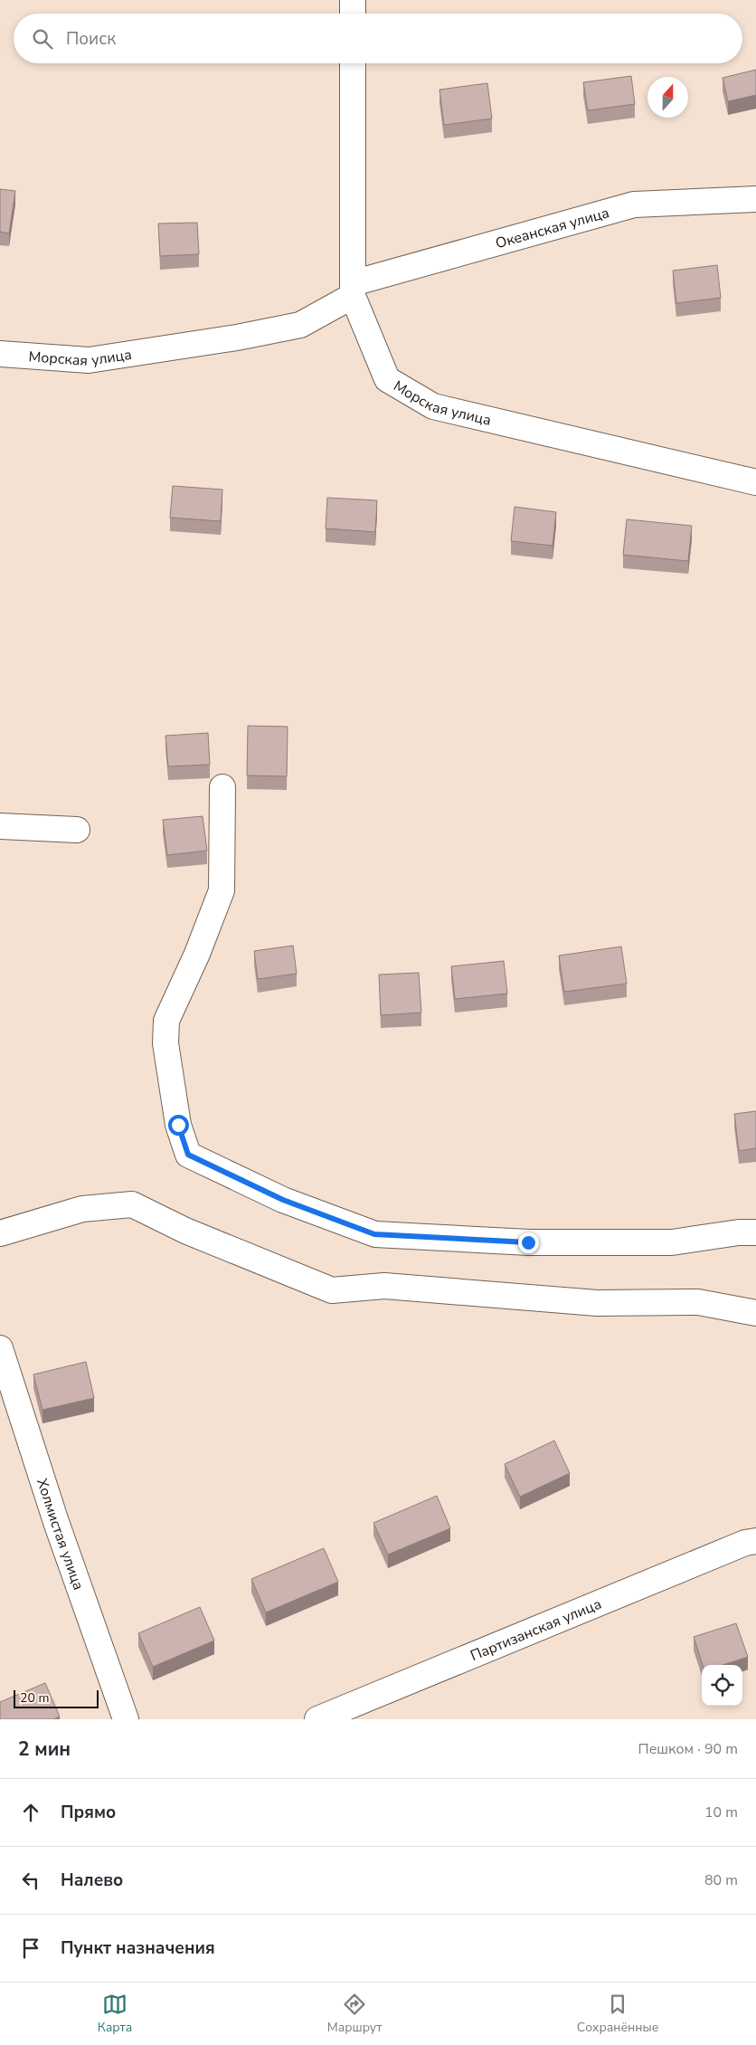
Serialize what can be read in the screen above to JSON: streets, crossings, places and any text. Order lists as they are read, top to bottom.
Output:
{
  "streets": {
    "street": [
      "Океанская улица",
      "Морская улица",
      "Холмистая улица",
      "Партизанская улица"
    ]
  },
  "crossings": [
    ["Океанская улица", "Морская улица"]
  ],
  "scale_bar": "20 m",
  "north": "top",
  "page": {
    "search": "Поиск",
    "scale": "20 m",
    "heading": ["2 мин", "Пешком · 90 m"],
    "list": [
      ["Прямо", "10 m"],
      ["Налево", "80 m"],
      "Пункт назначения"
    ],
    "nav": ["Карта", "Маршрут", "Сохранённые"]
  }
}
